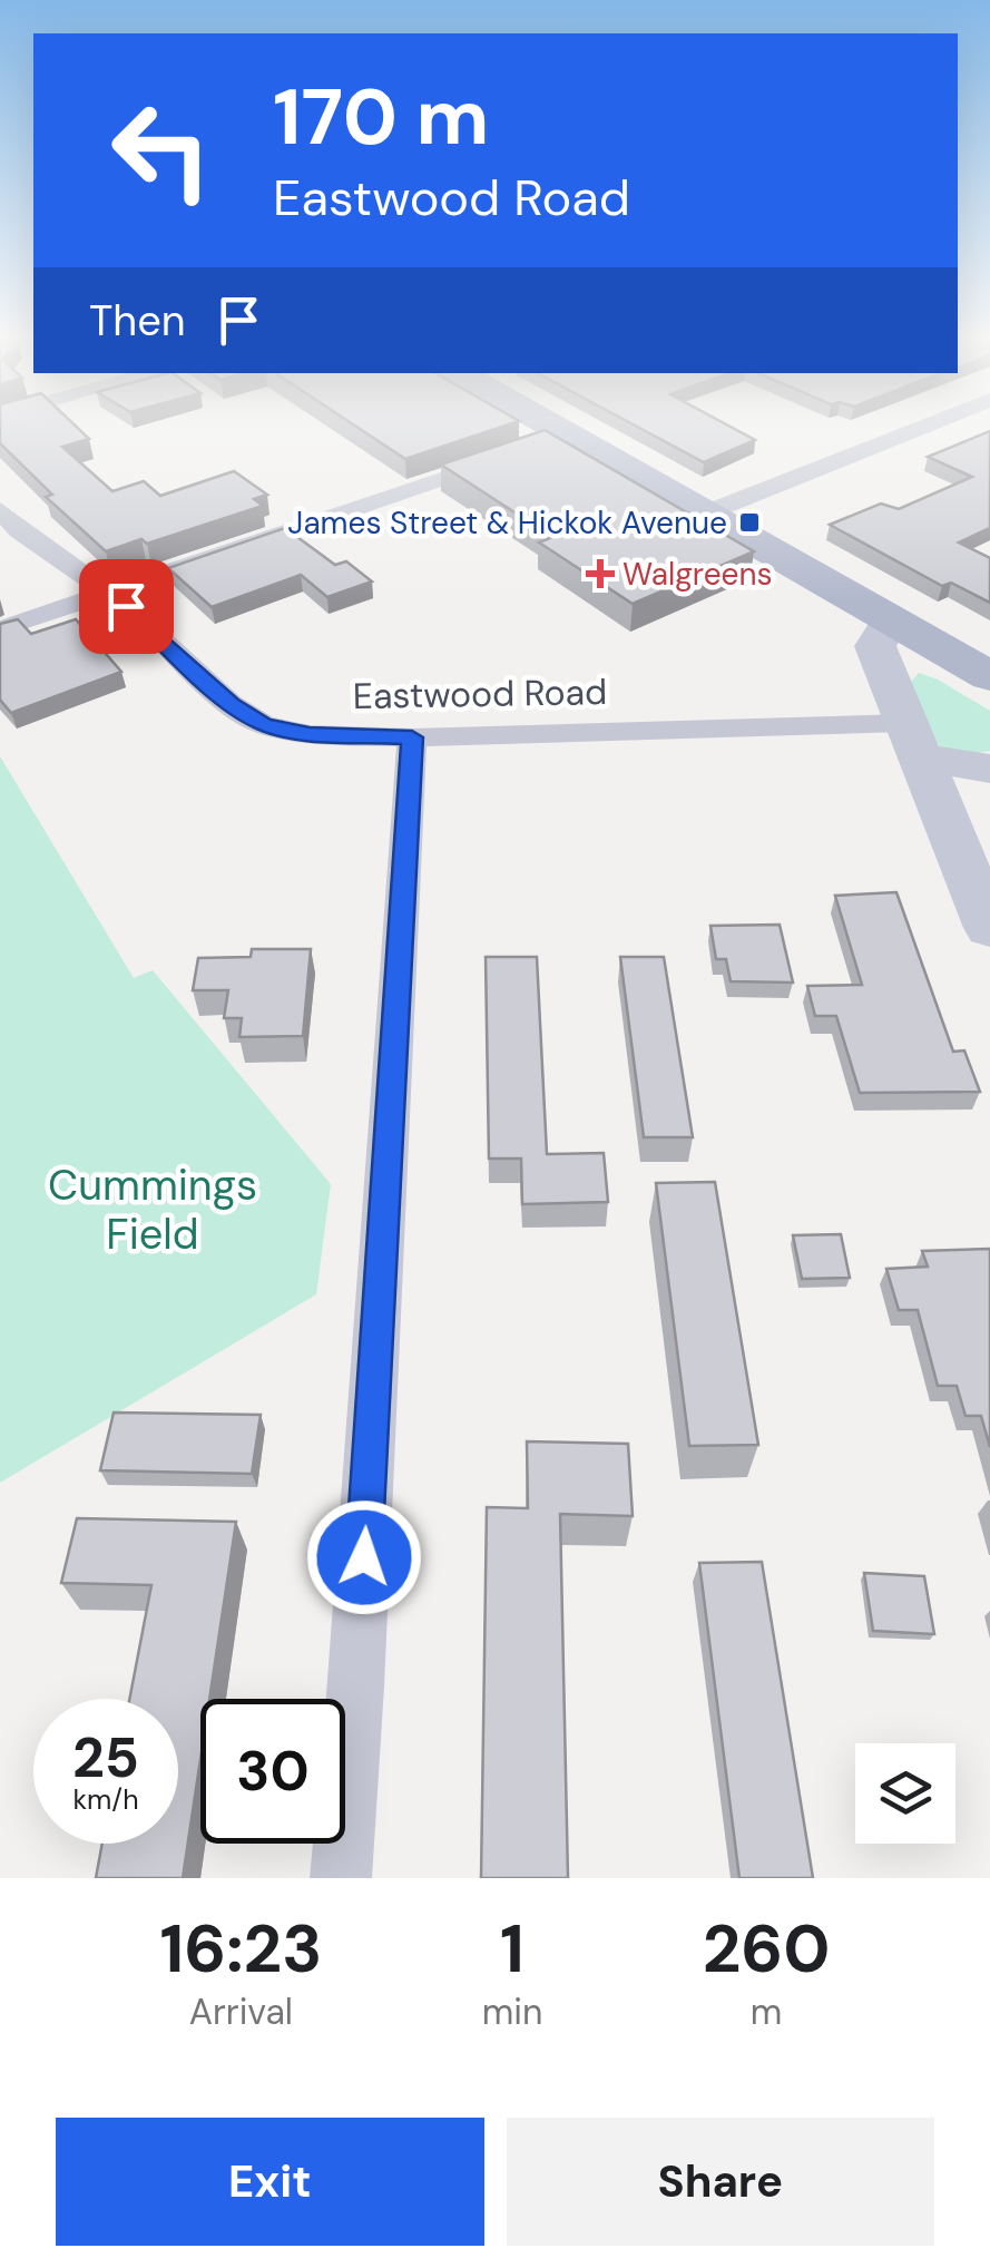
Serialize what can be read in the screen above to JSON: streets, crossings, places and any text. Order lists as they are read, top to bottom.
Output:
{
  "streets": {
    "street": ["Eastwood Road"]
  },
  "parks": ["Cummings Field"],
  "places": {
    "transit": ["James Street & Hickok Avenue"],
    "health": ["Walgreens"]
  },
  "page": {
    "turn": ["170 m", "Eastwood Road"],
    "then": "Then",
    "speed": "25 km/h",
    "limit": "30",
    "eta": [
      "16:23",
      "Arrival",
      "1",
      "min",
      "260",
      "m"
    ],
    "buttons": ["Exit", "Share"]
  }
}
